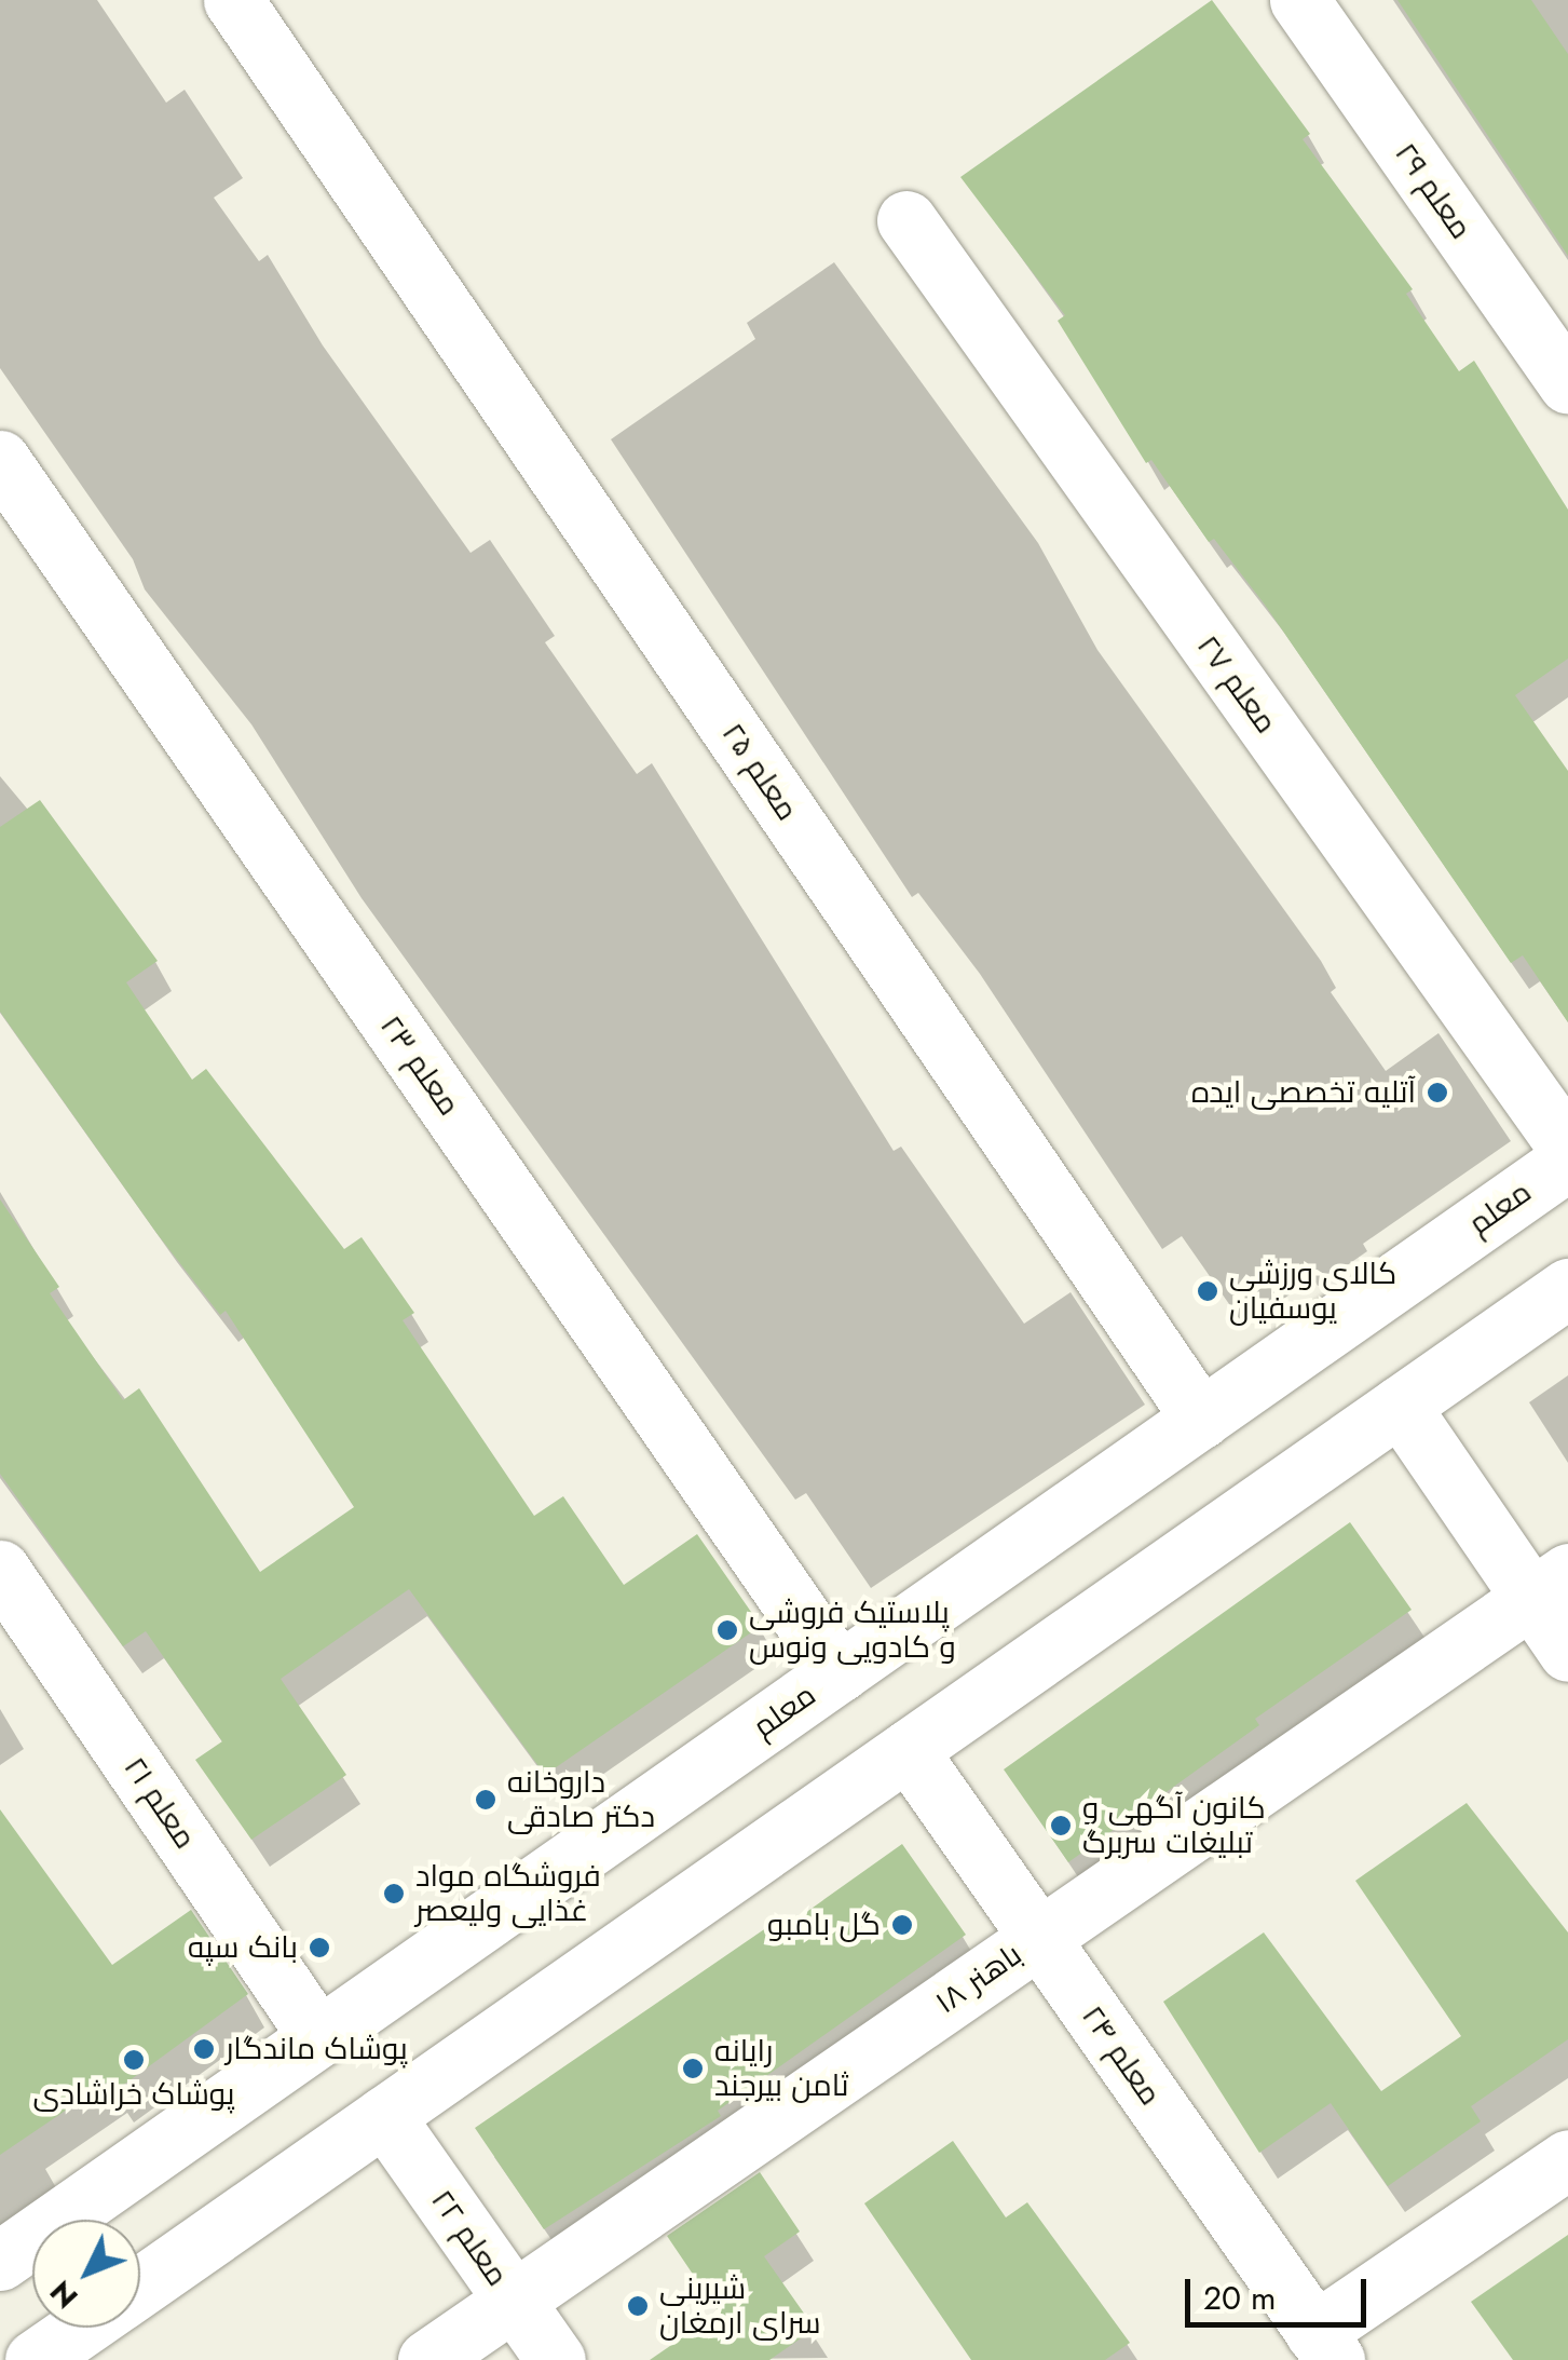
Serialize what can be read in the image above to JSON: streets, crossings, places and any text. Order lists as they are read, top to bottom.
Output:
{
  "streets": {
    "street": [
      "معلم ۲۹",
      "معلم ۲۷",
      "معلم ۲۵",
      "معلم ۲۳",
      "معلم",
      "معلم ۲۱",
      "باهنر ۱۸",
      "معلم ۲۴",
      "معلم ۲۲"
    ]
  },
  "crossings": [
    ["معلم ۲۵", "معلم"],
    ["معلم ۲۳", "معلم"],
    ["معلم", "معلم ۲۱"],
    ["باهنر ۱۸", "معلم ۲۴"],
    ["باهنر ۱۸", "معلم ۲۲"]
  ],
  "places": [
    "آتلیه تخصصی ایده",
    "کالای ورزشی یوسفیان",
    "پلاستیک فروشی و کادویی ونوس",
    "داروخانه دکتر صادقی",
    "کانون آگهی و تبلیغات سربرگ",
    "فروشگاه مواد غذایی ولیعصر",
    "گل بامبو",
    "بانک سپه",
    "پوشاک ماندگار",
    "پوشاک خراشادی",
    "رایانه ثامن بیرجند",
    "شیرینی سرای ارمغان"
  ],
  "scale_bar": "20 m",
  "north": "bottom left"
}
